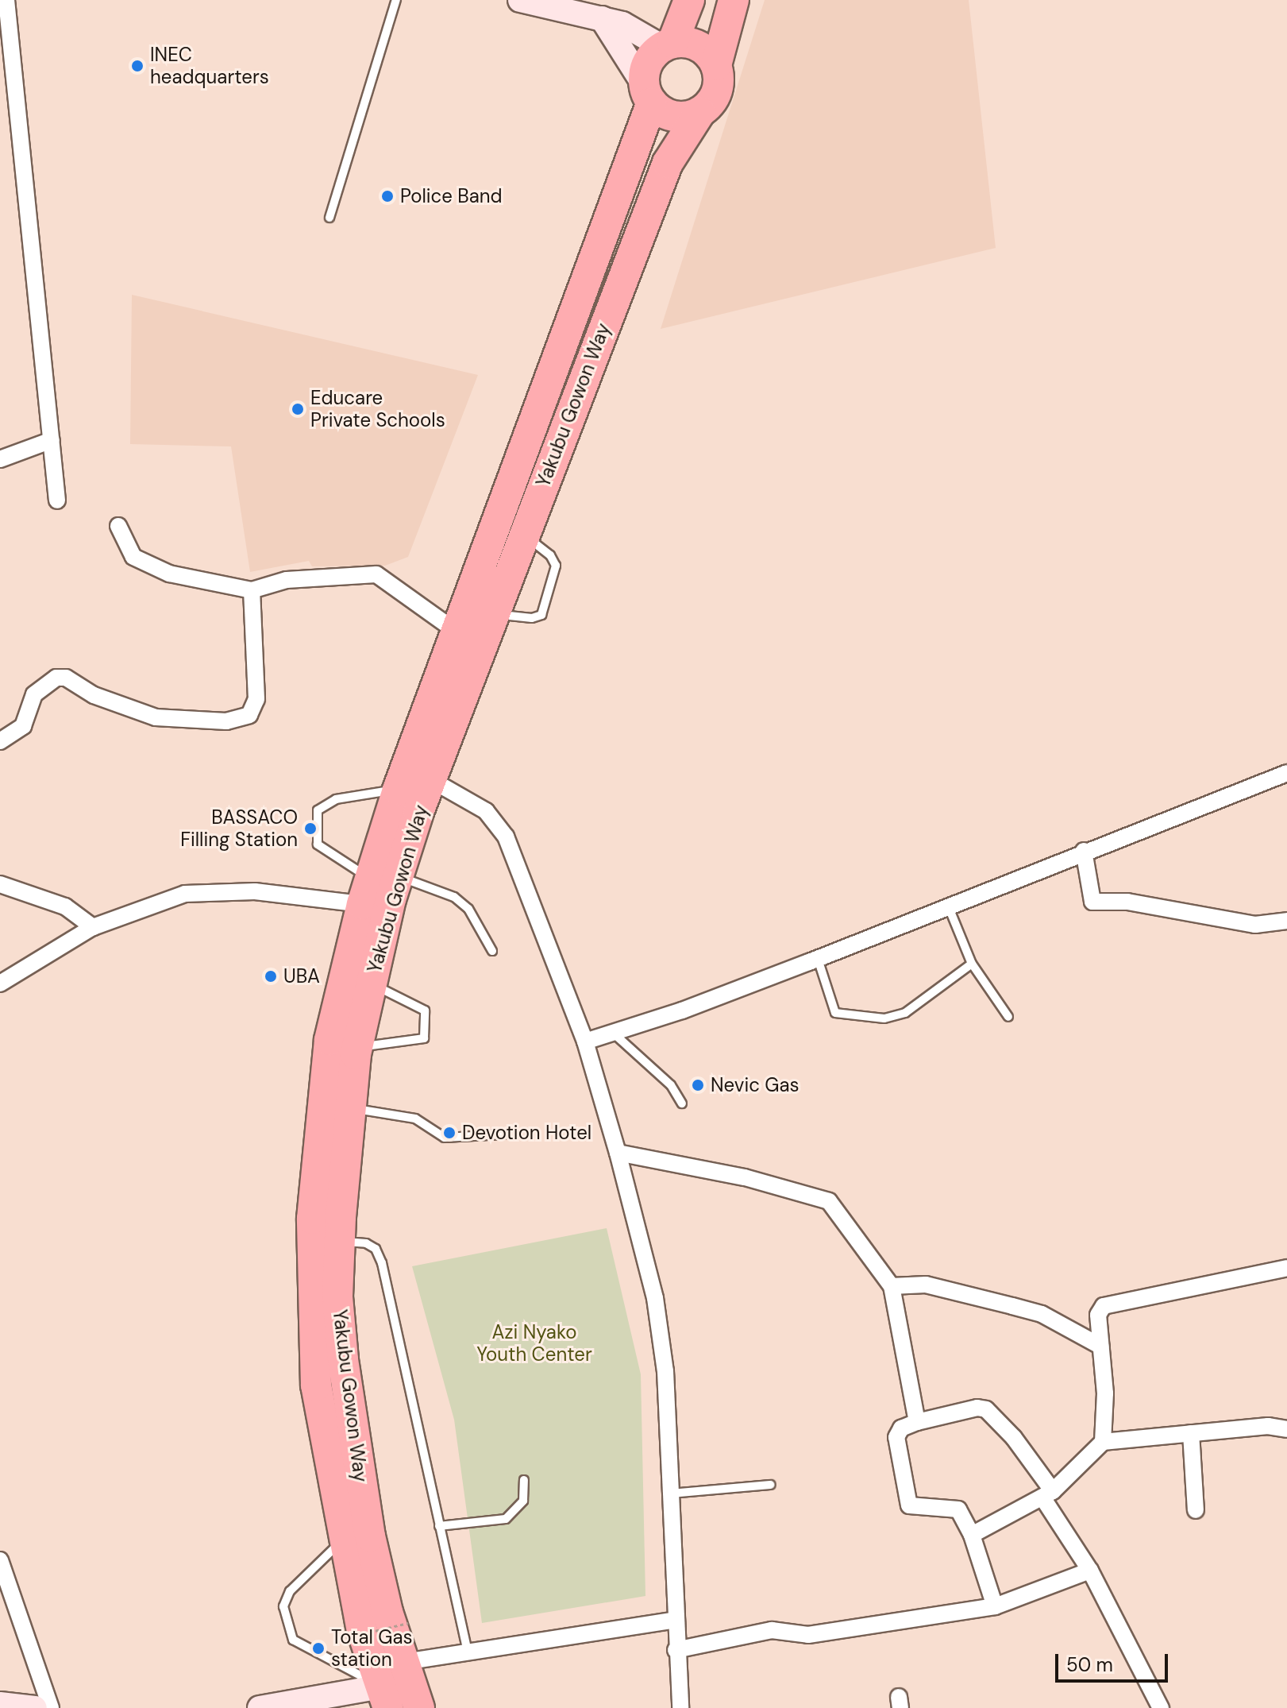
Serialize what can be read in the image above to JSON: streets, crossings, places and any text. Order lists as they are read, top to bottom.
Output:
{
  "streets": {
    "highway": ["Yakubu Gowon Way"]
  },
  "parks": ["Azi Nyako Youth Center"],
  "places": [
    "INEC headquarters",
    "Police Band",
    "Educare Private Schools",
    "BASSACO Filling Station",
    "UBA",
    "Nevic Gas",
    "Devotion Hotel",
    "Total Gas station"
  ],
  "scale_bar": "50 m"
}
